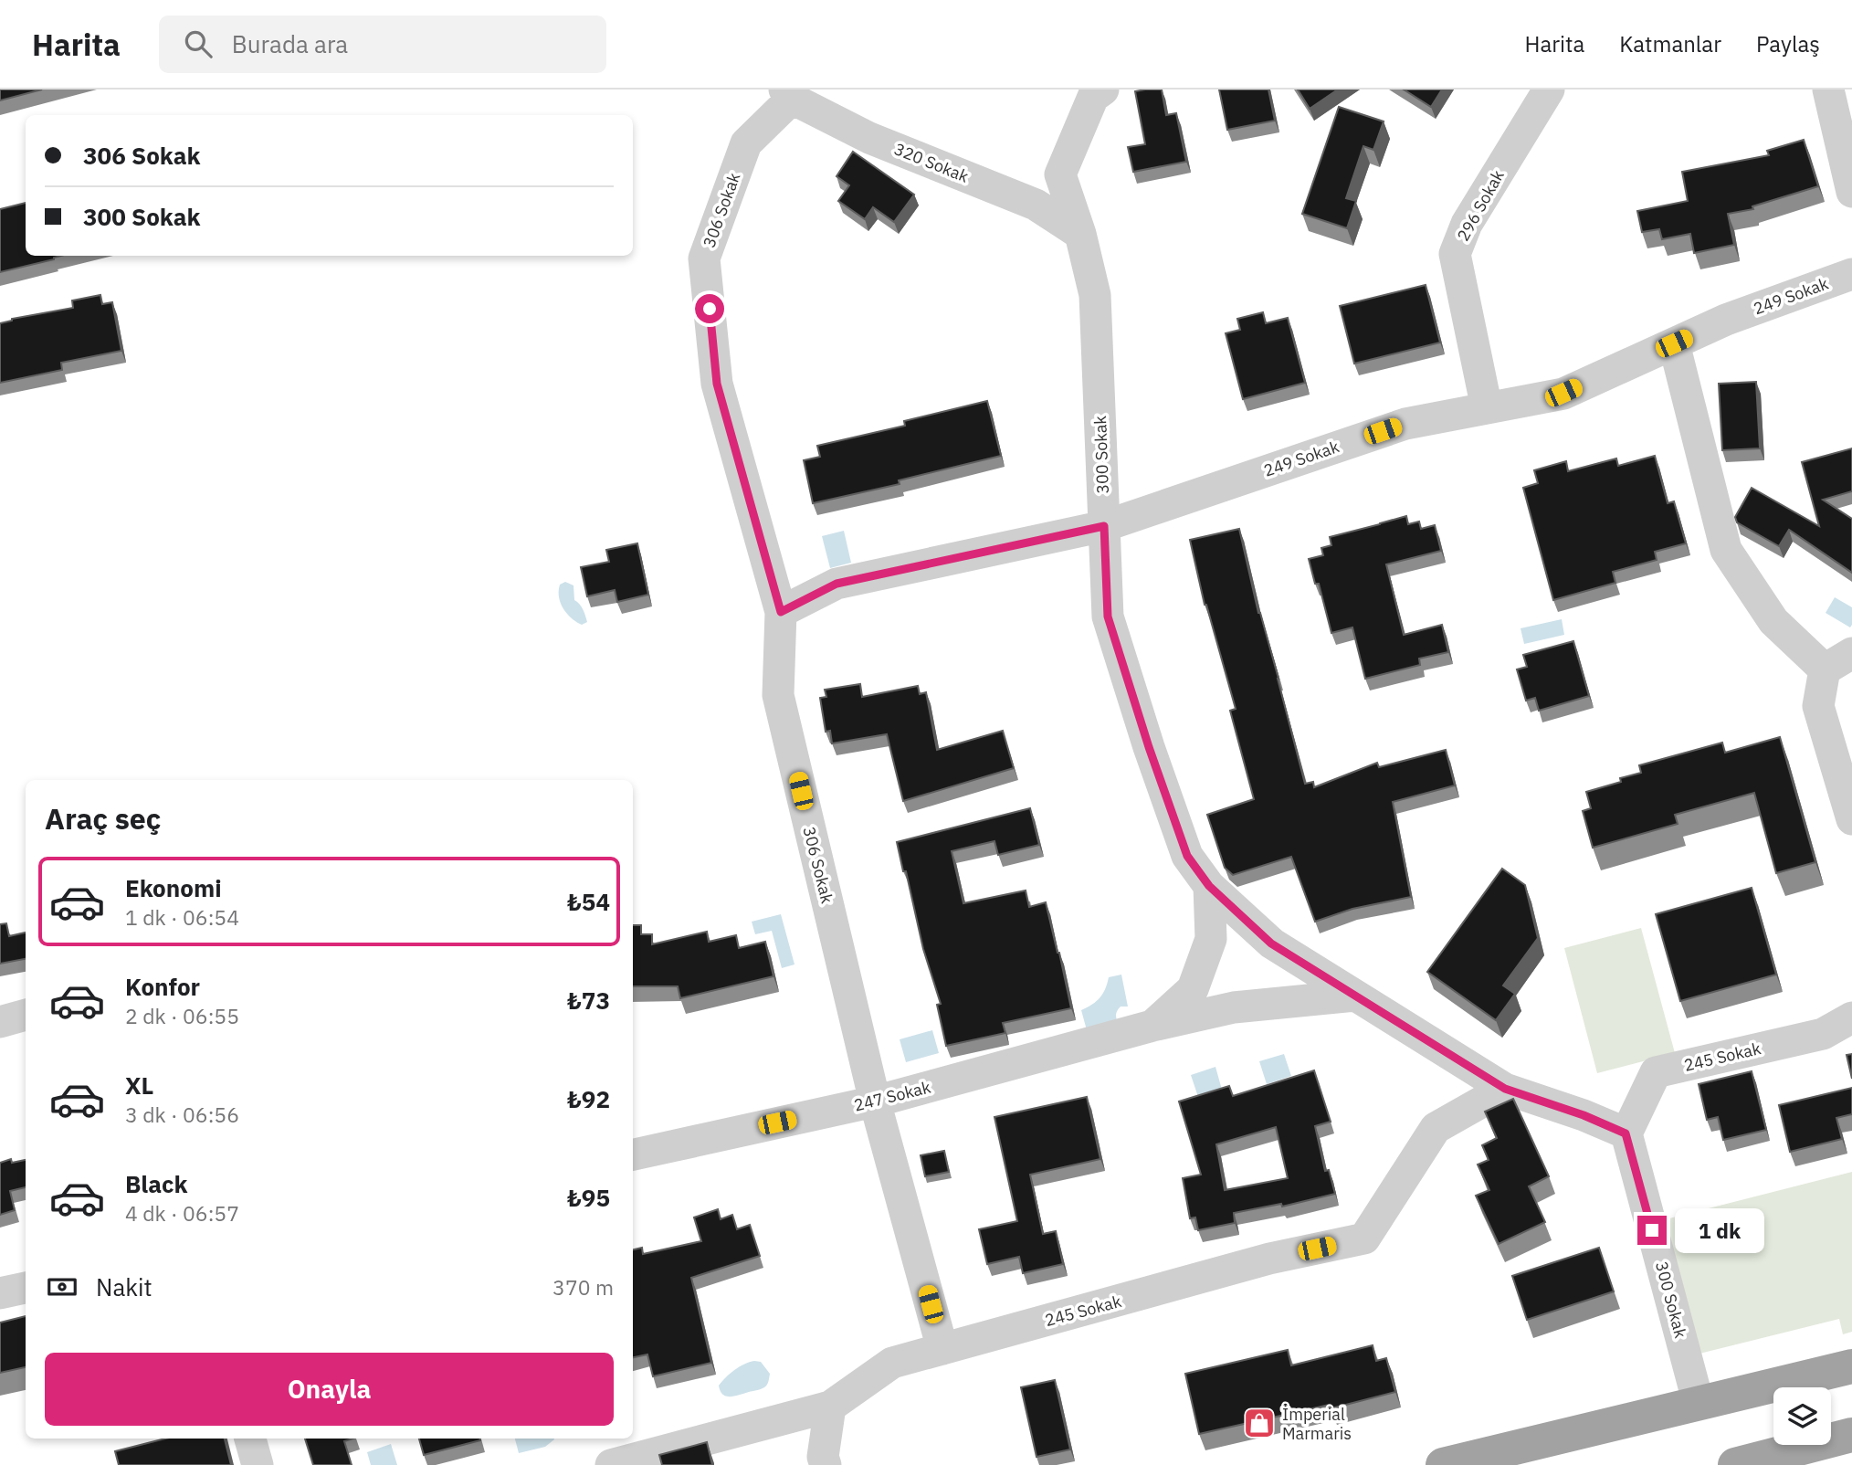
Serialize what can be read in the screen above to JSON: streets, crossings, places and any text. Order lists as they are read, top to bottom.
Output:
{
  "streets": {
    "street": [
      "320 Sokak",
      "296 Sokak",
      "306 Sokak",
      "249 Sokak",
      "300 Sokak",
      "245 Sokak",
      "247 Sokak"
    ]
  },
  "crossings": [
    ["320 Sokak", "306 Sokak"],
    ["320 Sokak", "300 Sokak"],
    ["296 Sokak", "249 Sokak"],
    ["306 Sokak", "249 Sokak"],
    ["306 Sokak", "245 Sokak"],
    ["306 Sokak", "247 Sokak"],
    ["249 Sokak", "300 Sokak"],
    ["300 Sokak", "245 Sokak"],
    ["300 Sokak", "247 Sokak"]
  ],
  "places": {
    "shop": ["İmperial Marmaris"]
  },
  "page": {
    "header": "Harita",
    "search": "Burada ara",
    "nav": ["Harita", "Katmanlar", "Paylaş"],
    "banner": ["306 Sokak", "300 Sokak"],
    "heading": "Araç seç",
    "list": [
      {
        "name": "Ekonomi",
        "note": "1 dk · 06:54",
        "value": "₺54"
      },
      {
        "name": "Konfor",
        "note": "2 dk · 06:55",
        "value": "₺73"
      },
      {
        "name": "XL",
        "note": "3 dk · 06:56",
        "value": "₺92"
      },
      {
        "name": "Black",
        "note": "4 dk · 06:57",
        "value": "₺95"
      }
    ],
    "bubble": "1 dk",
    "pay": ["Nakit", "370 m"],
    "buttons": "Onayla"
  }
}
